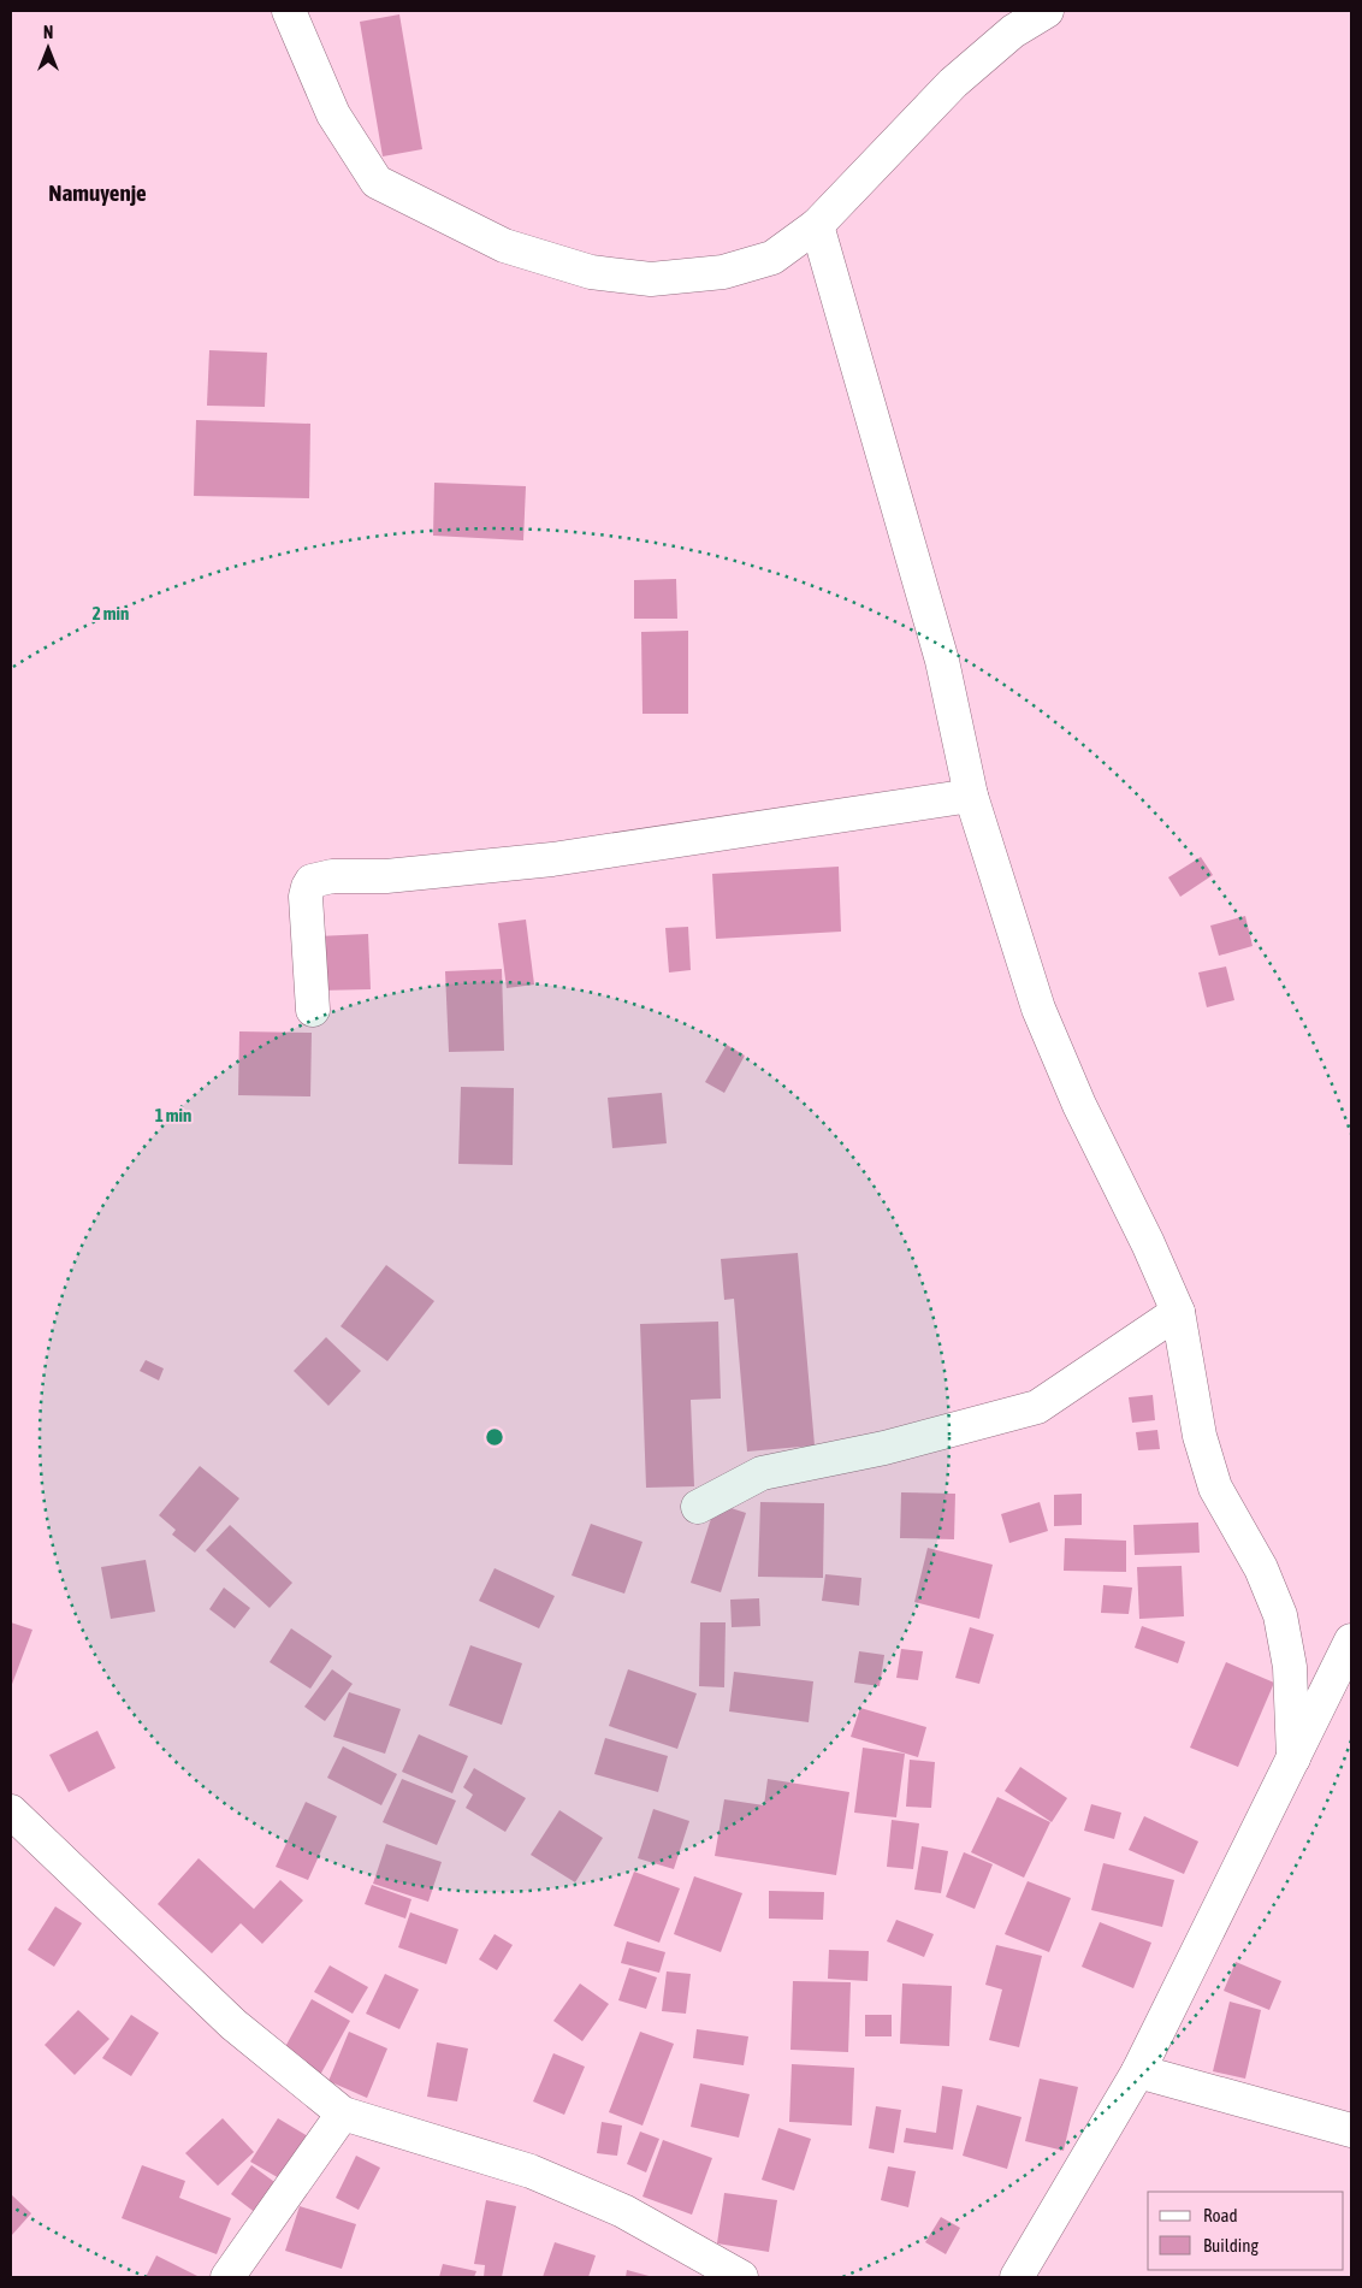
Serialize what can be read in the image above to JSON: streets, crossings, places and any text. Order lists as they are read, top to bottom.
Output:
{
  "districts": ["Namuyenje"],
  "legend": ["Road", "Building"],
  "north": "top",
  "rings": ["2 min", "1 min"]
}
